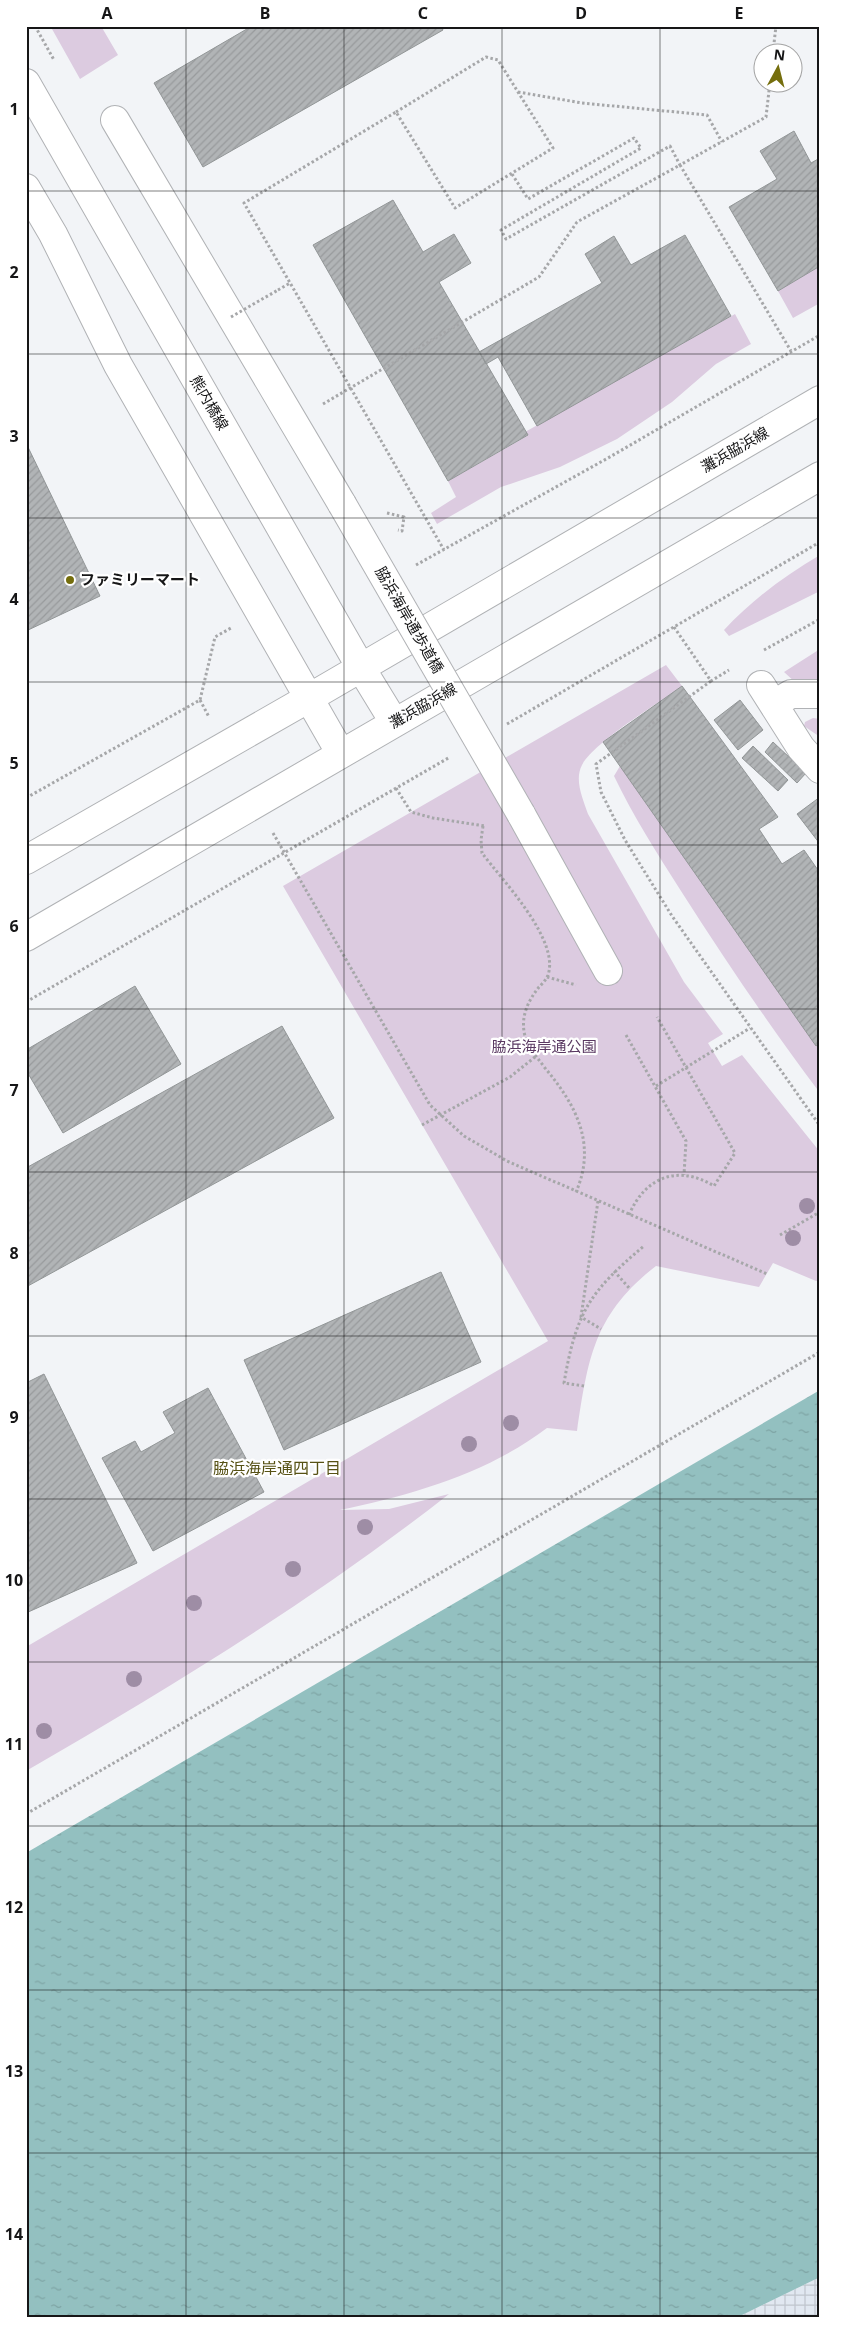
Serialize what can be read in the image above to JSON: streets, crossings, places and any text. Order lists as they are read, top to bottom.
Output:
{
  "streets": {
    "street": ["熊内橋線", "灘浜脇浜線", "脇浜海岸通歩道橋"]
  },
  "crossings": [
    ["熊内橋線", "灘浜脇浜線"]
  ],
  "districts": ["脇浜海岸通四丁目"],
  "parks": ["脇浜海岸通公園"],
  "places": ["ファミリーマート"],
  "north": "top",
  "grid": {
    "columns": [
      "A",
      "B",
      "C",
      "D",
      "E"
    ],
    "rows": [
      "1",
      "2",
      "3",
      "4",
      "5",
      "6",
      "7",
      "8",
      "9",
      "10",
      "11",
      "12",
      "13",
      "14"
    ]
  }
}
